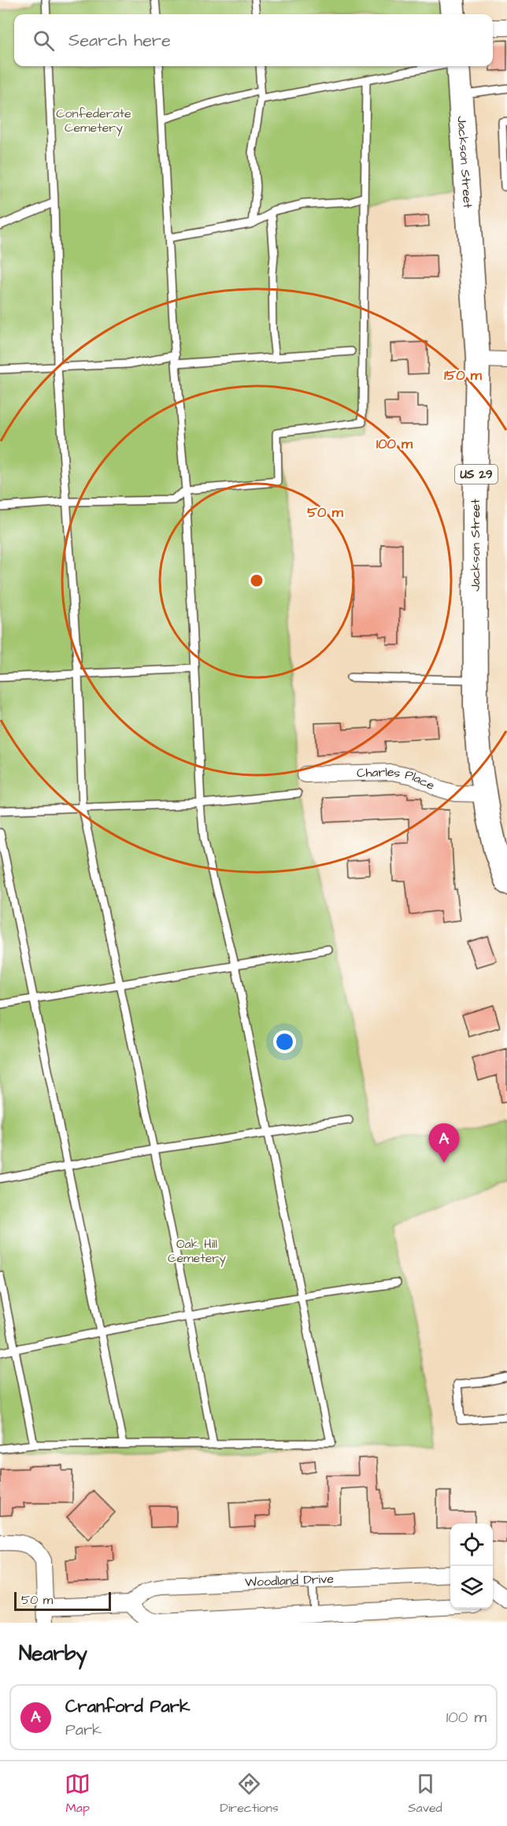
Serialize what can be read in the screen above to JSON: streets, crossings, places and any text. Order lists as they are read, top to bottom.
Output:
{
  "streets": {
    "main road": ["Jackson Street", "US 29"],
    "street": ["Charles Place", "Woodland Drive"]
  },
  "crossings": [
    ["Jackson Street", "Charles Place"]
  ],
  "parks": ["Confederate Cemetery", "Oak Hill Cemetery"],
  "scale_bar": "50 m",
  "page": {
    "search": "Search here",
    "pins": "A",
    "scale": "50 m",
    "heading": "Nearby",
    "list": [
      {
        "mark": "A",
        "name": "Cranford Park",
        "note": "Park",
        "value": "100 m"
      }
    ],
    "nav": ["Map", "Directions", "Saved"]
  },
  "rings": ["150 m", "100 m", "50 m"]
}
